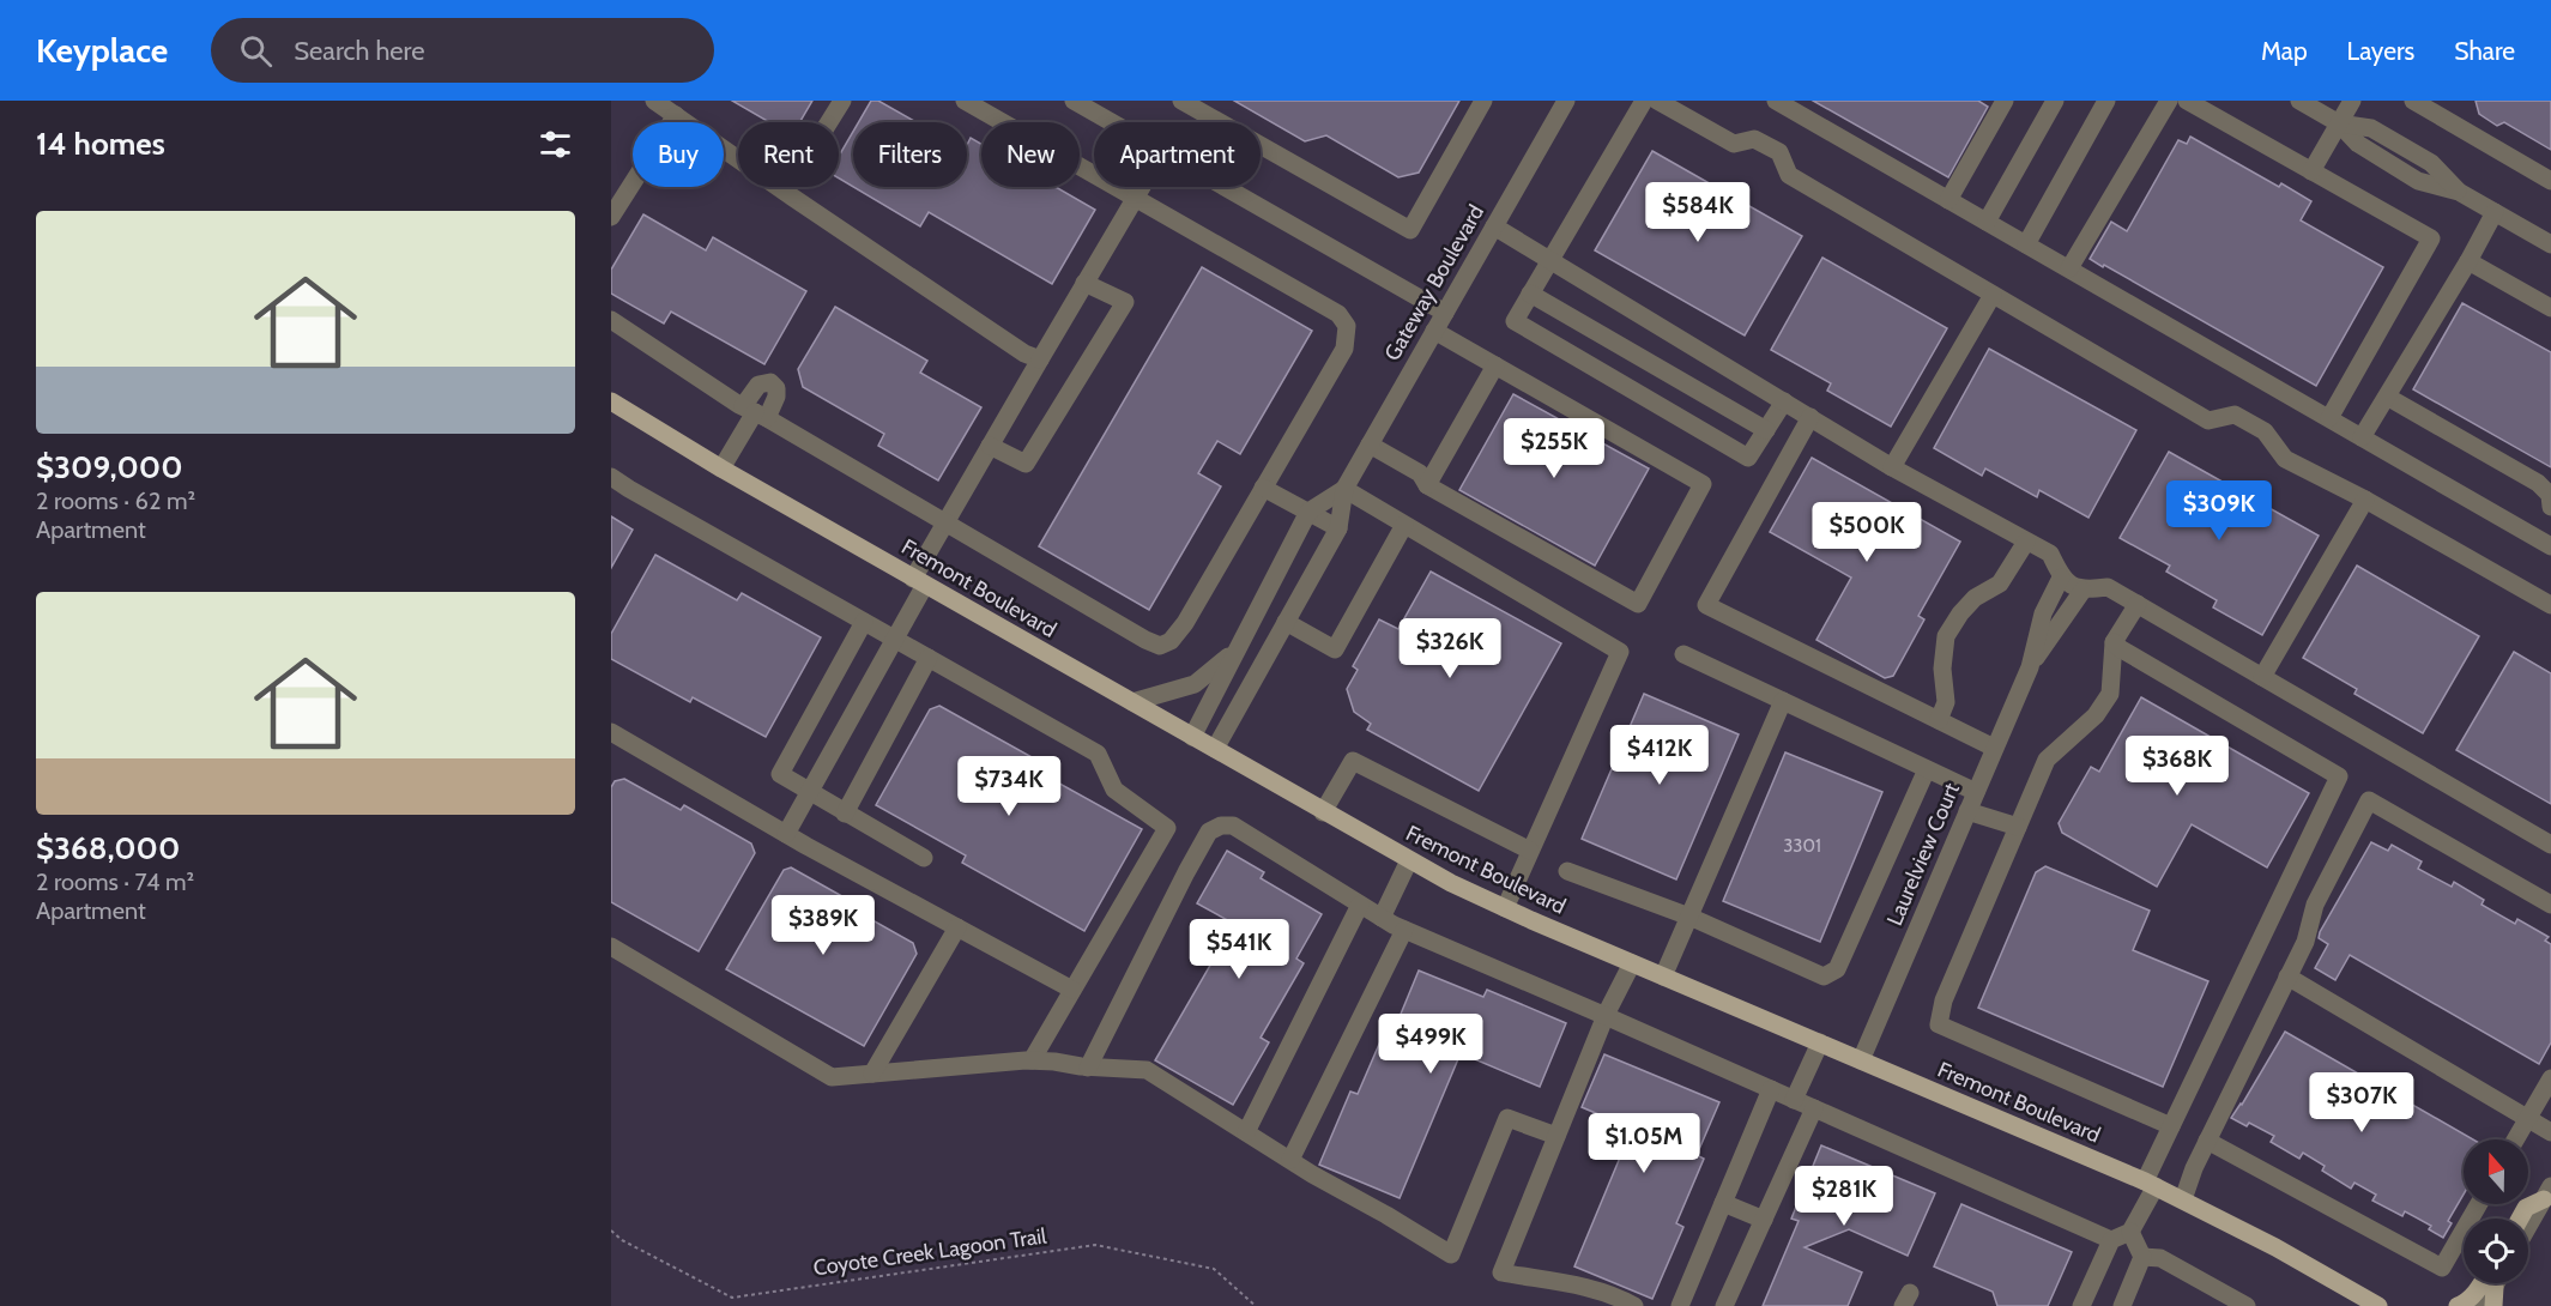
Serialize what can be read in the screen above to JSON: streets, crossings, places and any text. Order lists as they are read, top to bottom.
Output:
{
  "streets": {
    "main road": ["Fremont Boulevard"],
    "street": ["Gateway Boulevard", "Laurelview Court"],
    "path": ["Coyote Creek Lagoon Trail"]
  },
  "crossings": [
    ["Gateway Boulevard", "Fremont Boulevard"],
    ["Fremont Boulevard", "Laurelview Court"]
  ],
  "house_numbers": ["3301"],
  "north": "top",
  "page": {
    "header": "Keyplace",
    "search": "Search here",
    "nav": ["Map", "Layers", "Share"],
    "heading": "14 homes",
    "chip": [
      "Buy",
      "Rent",
      "Filters",
      "New",
      "Apartment"
    ],
    "price": [
      "$584K",
      "$255K",
      "$309K",
      "$500K",
      "$326K",
      "$412K",
      "$368K",
      "$734K",
      "$389K",
      "$541K",
      "$499K",
      "$307K",
      "$1.05M",
      "$281K"
    ],
    "list": [
      {
        "name": "$309,000",
        "note": "2 rooms · 62 m² · Apartment"
      },
      {
        "name": "$368,000",
        "note": "2 rooms · 74 m² · Apartment"
      }
    ]
  }
}
